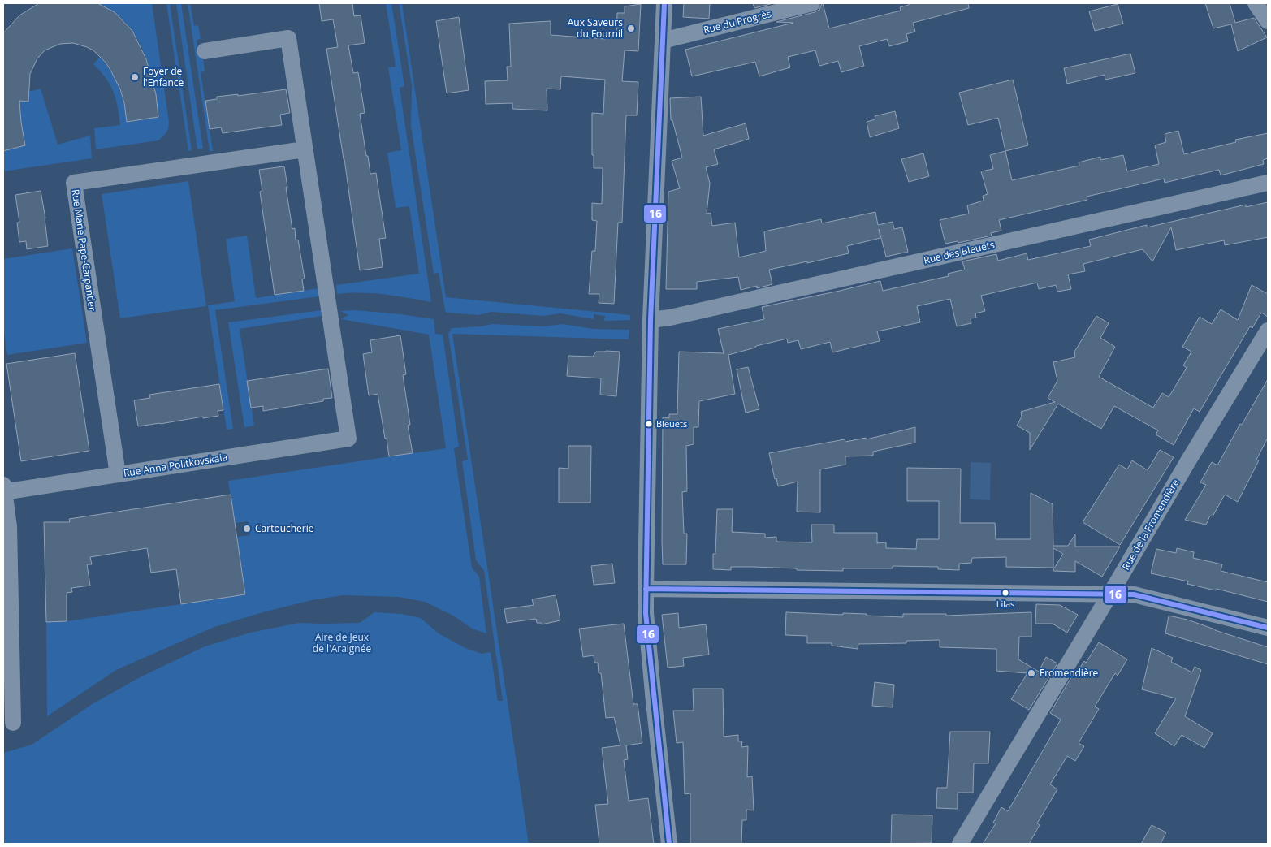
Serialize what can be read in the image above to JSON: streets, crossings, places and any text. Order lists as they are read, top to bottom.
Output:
{
  "streets": {
    "street": [
      "Rue du Progrès",
      "Rue Marie Pape-Carpantier",
      "Rue des Bleuets",
      "Rue Anna Politkovskaia",
      "Rue de la Fromendière"
    ]
  },
  "crossings": [
    ["Rue Marie Pape-Carpantier", "Rue Anna Politkovskaia"]
  ],
  "parks": ["Aire de Jeux de l'Araignée"],
  "places": [
    "Aux Saveurs du Fournil",
    "Foyer de l'Enfance",
    "Bleuets",
    "Cartoucherie",
    "Lilas",
    "Fromendière"
  ],
  "lines": ["transit line 16"]
}
